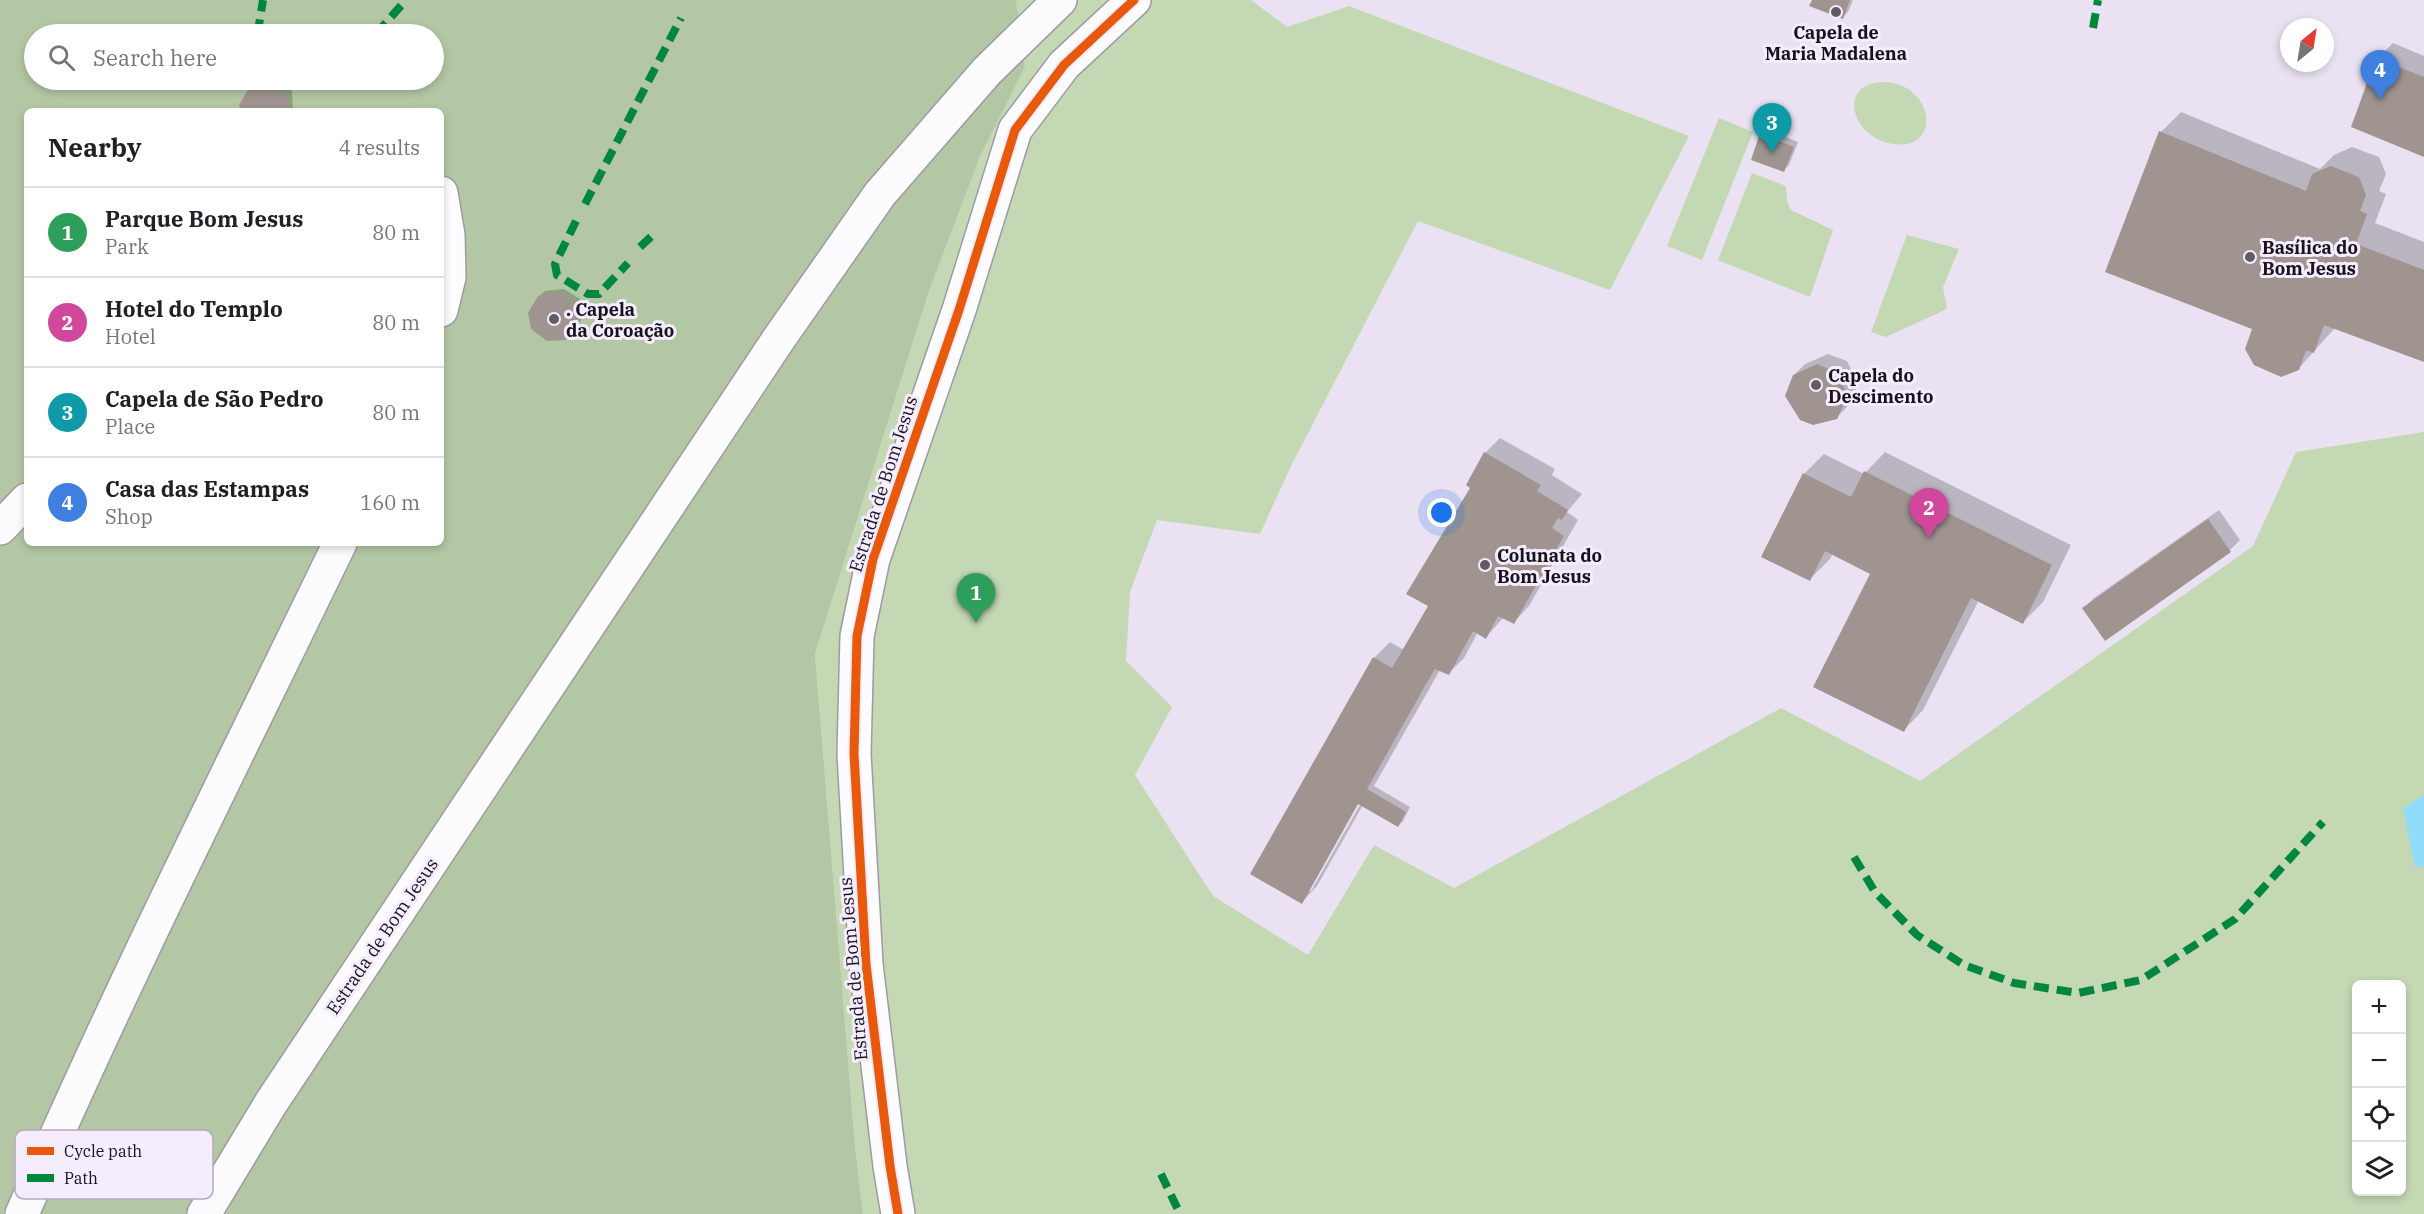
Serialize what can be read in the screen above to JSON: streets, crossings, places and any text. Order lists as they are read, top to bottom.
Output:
{
  "streets": {
    "main road": ["Estrada de Bom Jesus"]
  },
  "places": [
    "Capela de Maria Madalena",
    "Basílica do Bom Jesus",
    ". Capela da Coroação",
    "Capela do Descimento",
    "Colunata do Bom Jesus"
  ],
  "legend": ["Cycle path", "Path"],
  "north": "top right",
  "page": {
    "search": "Search here",
    "pins": [
      "4",
      "3",
      "2",
      "1"
    ],
    "heading": ["Nearby", "4 results"],
    "list": [
      {
        "mark": "1",
        "name": "Parque Bom Jesus",
        "note": "Park",
        "value": "80 m"
      },
      {
        "mark": "2",
        "name": "Hotel do Templo",
        "note": "Hotel",
        "value": "80 m"
      },
      {
        "mark": "3",
        "name": "Capela de São Pedro",
        "note": "Place",
        "value": "80 m"
      },
      {
        "mark": "4",
        "name": "Casa das Estampas",
        "note": "Shop",
        "value": "160 m"
      }
    ],
    "map_buttons": ["+", "−"]
  }
}
